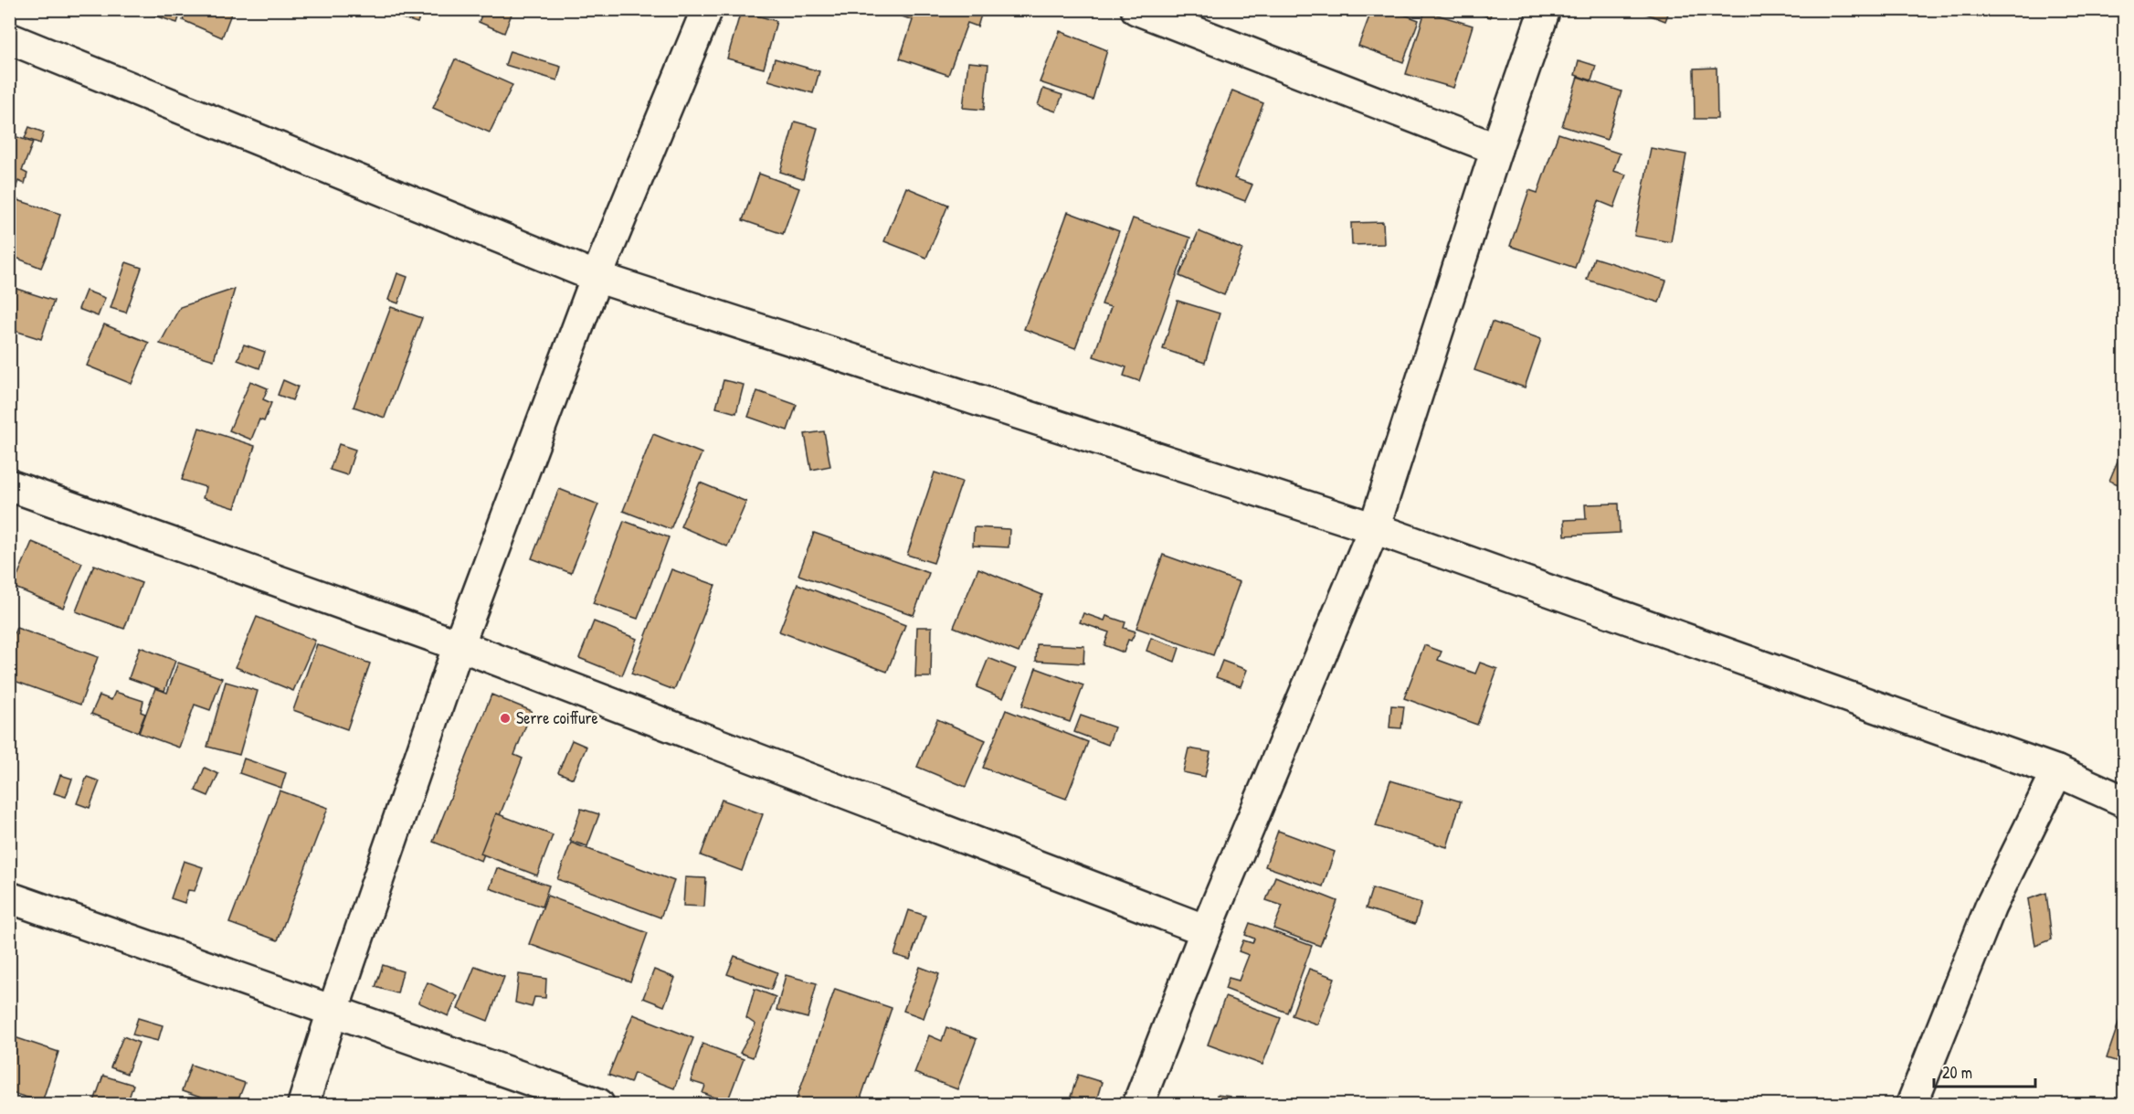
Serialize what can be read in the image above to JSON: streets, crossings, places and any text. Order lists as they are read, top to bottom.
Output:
{
  "places": ["Serre coiffure"],
  "scale_bar": "20 m"
}
